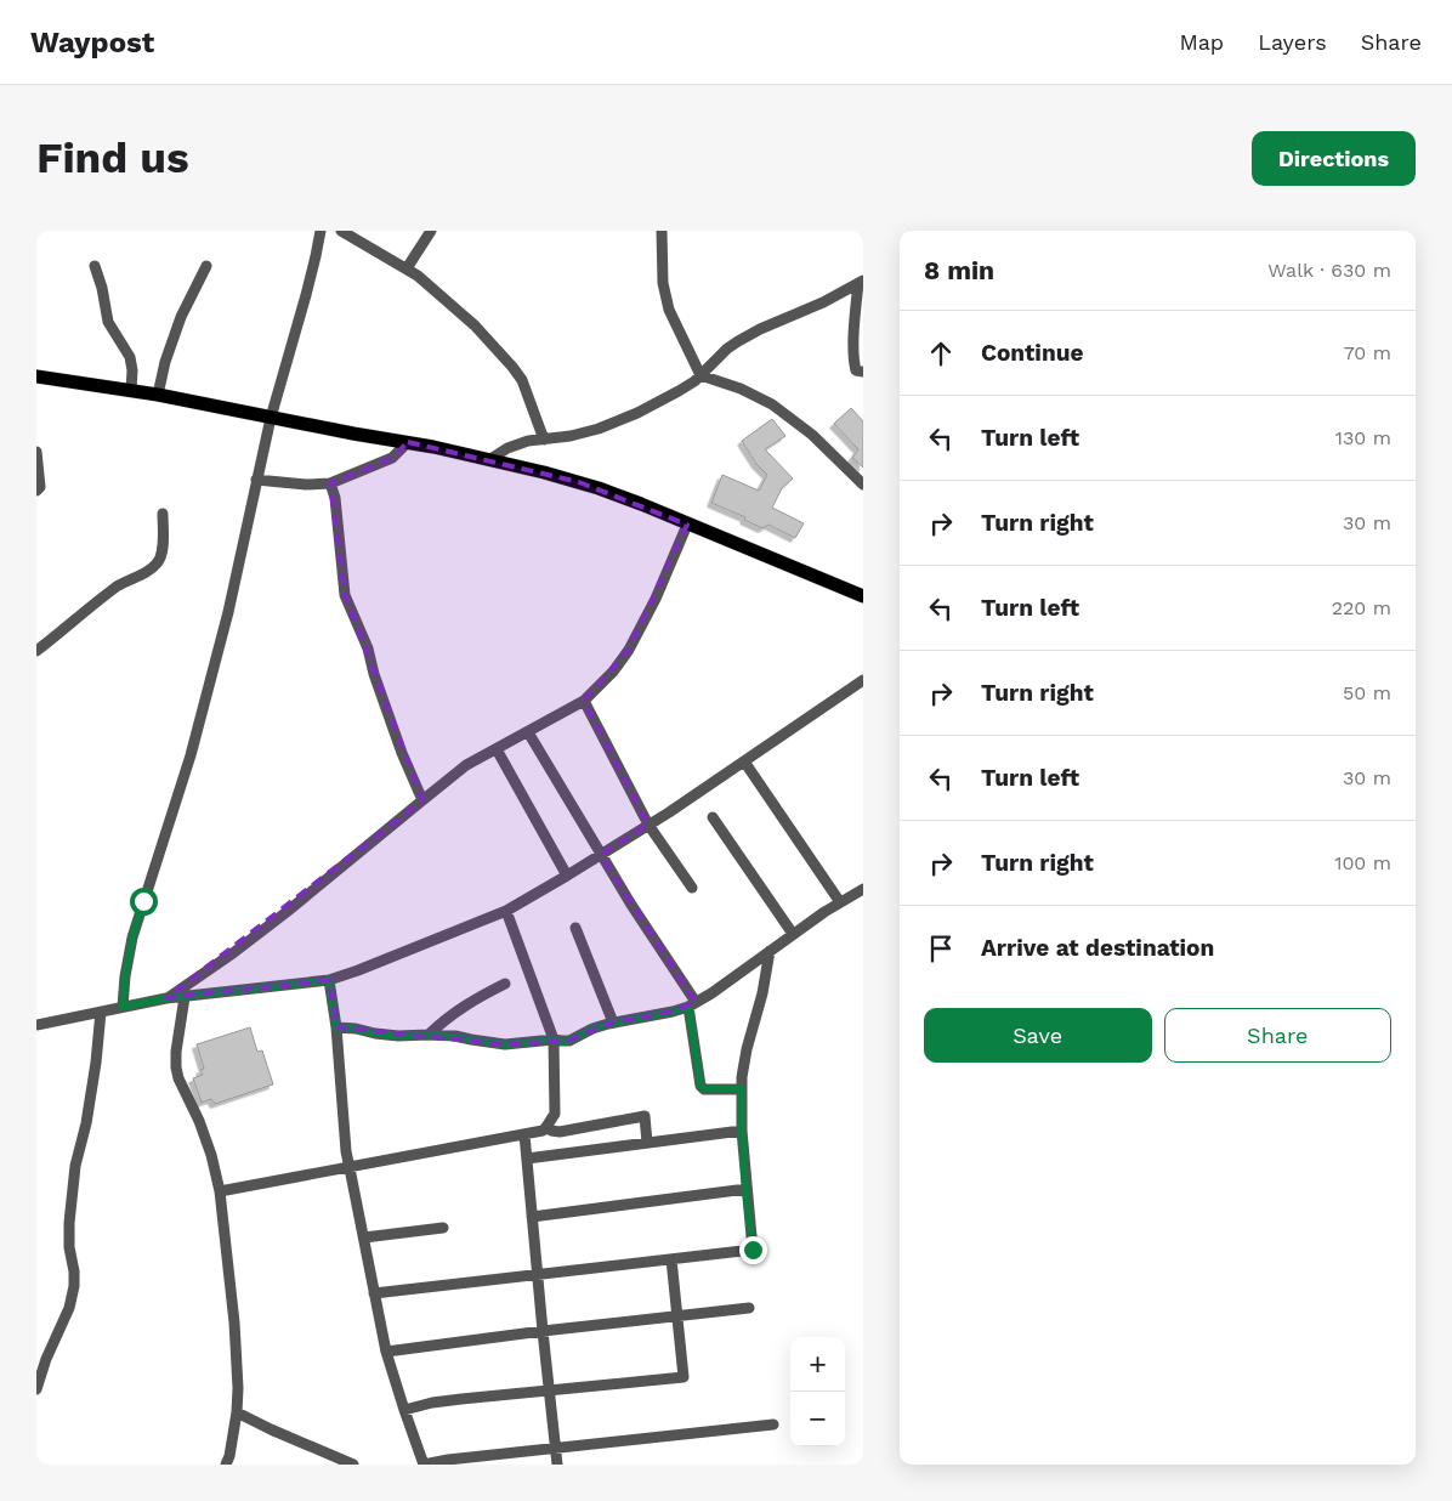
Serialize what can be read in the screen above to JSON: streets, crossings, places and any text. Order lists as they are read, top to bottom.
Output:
{
  "page": {
    "header": "Waypost",
    "nav": ["Map", "Layers", "Share"],
    "buttons": [
      "Directions",
      ["Save", "Share"]
    ],
    "title": "Find us",
    "heading": ["8 min", "Walk · 630 m"],
    "list": [
      ["Continue", "70 m"],
      ["Turn left", "130 m"],
      ["Turn right", "30 m"],
      ["Turn left", "220 m"],
      ["Turn right", "50 m"],
      ["Turn left", "30 m"],
      ["Turn right", "100 m"],
      "Arrive at destination"
    ],
    "map_buttons": ["+", "−"]
  }
}
